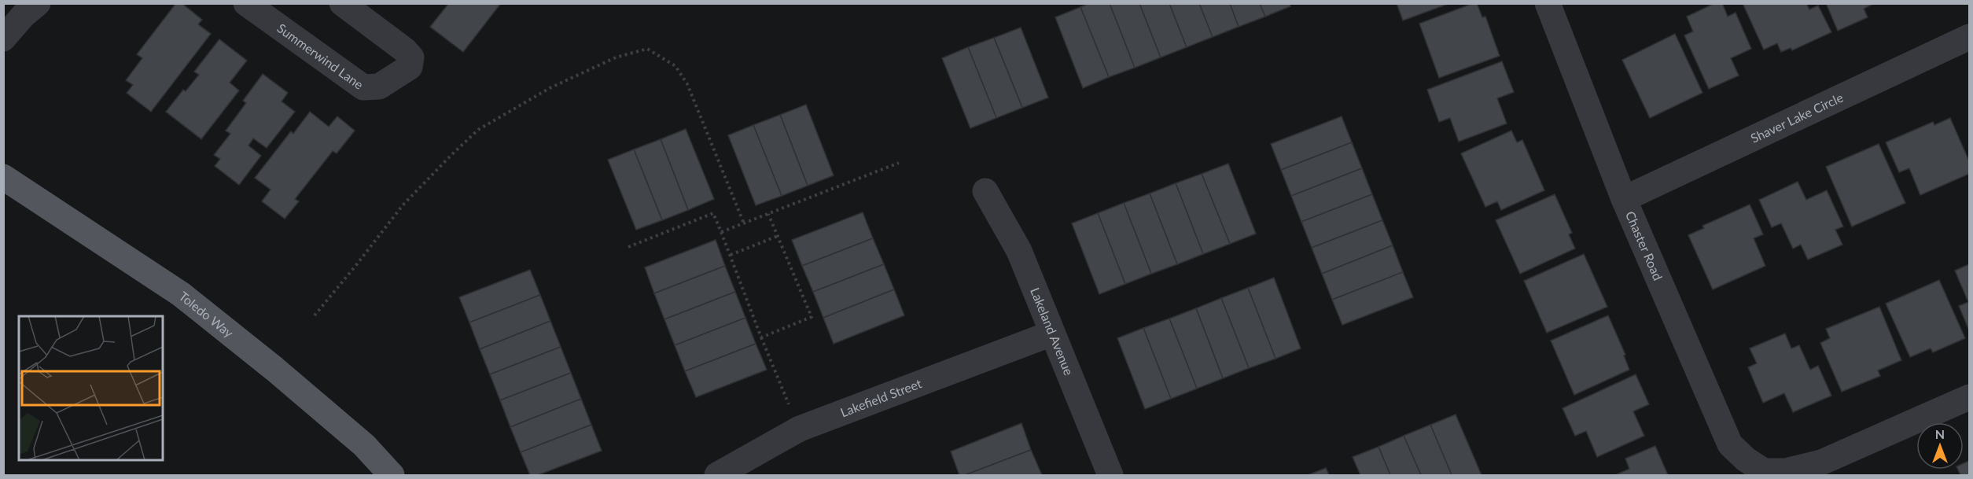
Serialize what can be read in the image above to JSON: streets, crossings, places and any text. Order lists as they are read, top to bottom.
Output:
{
  "streets": {
    "main road": ["Toledo Way"],
    "street": [
      "Summerwind Lane",
      "Shaver Lake Circle",
      "Chaster Road",
      "Lakeland Avenue",
      "Lakefield Street"
    ]
  },
  "crossings": [
    ["Shaver Lake Circle", "Chaster Road"],
    ["Lakeland Avenue", "Lakefield Street"]
  ],
  "north": "top"
}
